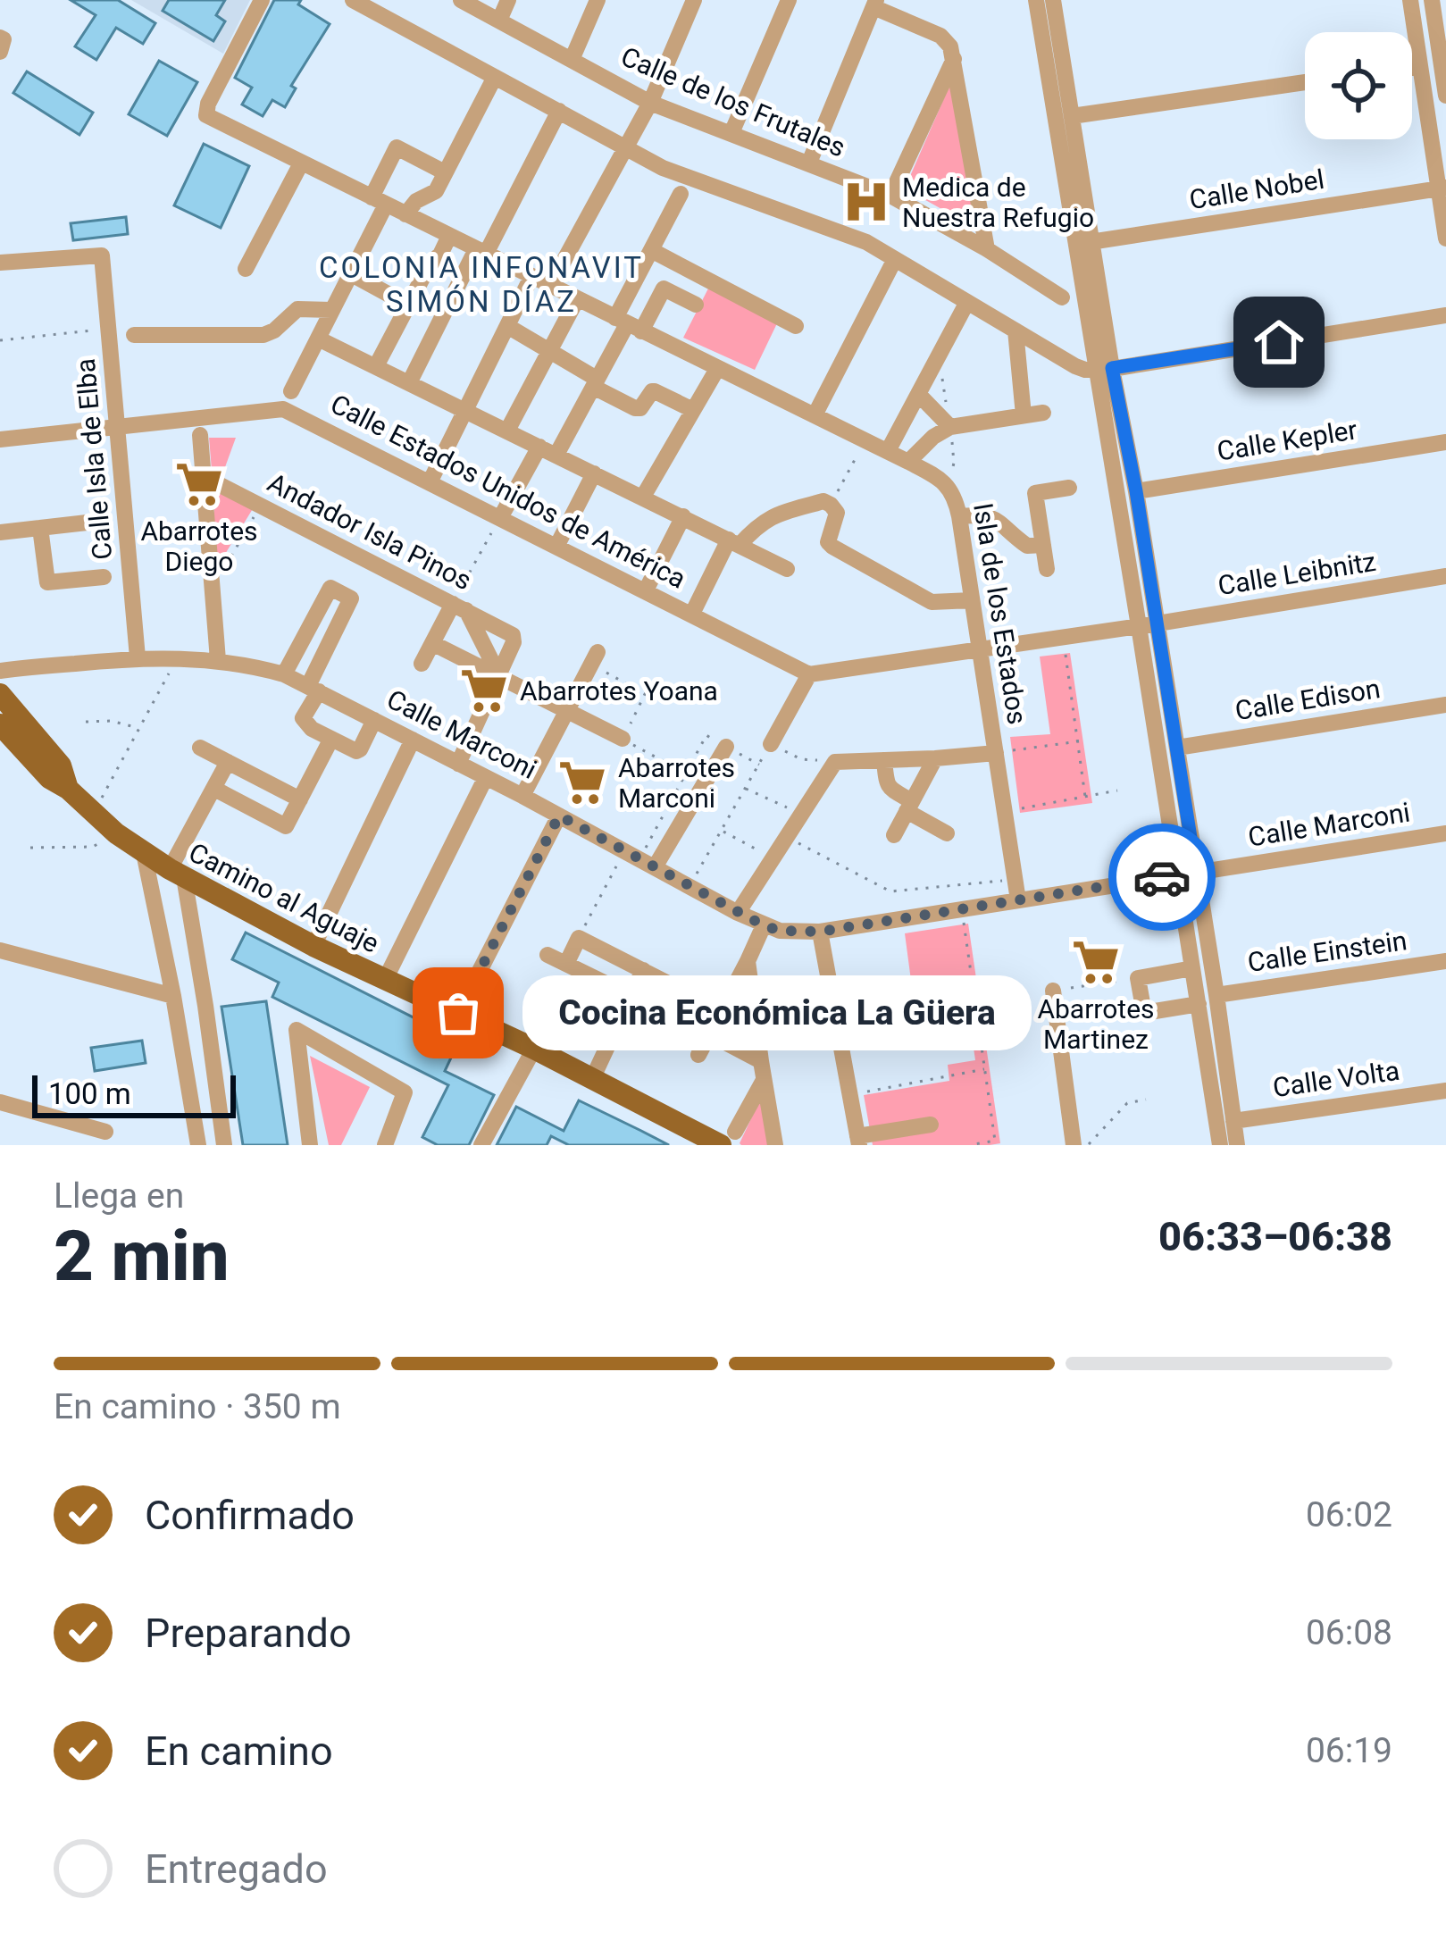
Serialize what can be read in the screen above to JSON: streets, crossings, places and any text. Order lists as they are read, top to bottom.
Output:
{
  "streets": {
    "main road": ["Camino al Aguaje"],
    "street": [
      "Calle de los Frutales",
      "Calle Nobel",
      "Calle Kepler",
      "Calle Isla de Elba",
      "Calle Estados Unidos de América",
      "Andador Isla Pinos",
      "Calle Leibnitz",
      "Isla de los Estados",
      "Calle Edison",
      "Calle Marconi",
      "Calle Einstein",
      "Calle Volta"
    ]
  },
  "crossings": [
    ["Calle Isla de Elba", "Calle Estados Unidos de América"],
    ["Calle Isla de Elba", "Calle Marconi"],
    ["Calle Leibnitz", "Isla de los Estados"],
    ["Isla de los Estados", "Calle Marconi"]
  ],
  "districts": ["COLONIA INFONAVIT SIMÓN DÍAZ"],
  "places": {
    "hospital": ["Medica de Nuestra Refugio"],
    "supermarket": [
      "Abarrotes Diego",
      "Abarrotes Yoana",
      "Abarrotes Marconi",
      "Abarrotes Martinez"
    ],
    "other": ["Cocina Económica La Güera"]
  },
  "scale_bar": "100 m",
  "page": {
    "bubble": "Cocina Económica La Güera",
    "scale": "100 m",
    "heading": ["2 min", "Llega en", "06:33–06:38"],
    "bar": "En camino · 350 m",
    "list": [
      ["Confirmado", "06:02"],
      ["Preparando", "06:08"],
      ["En camino", "06:19"],
      "Entregado"
    ]
  }
}
